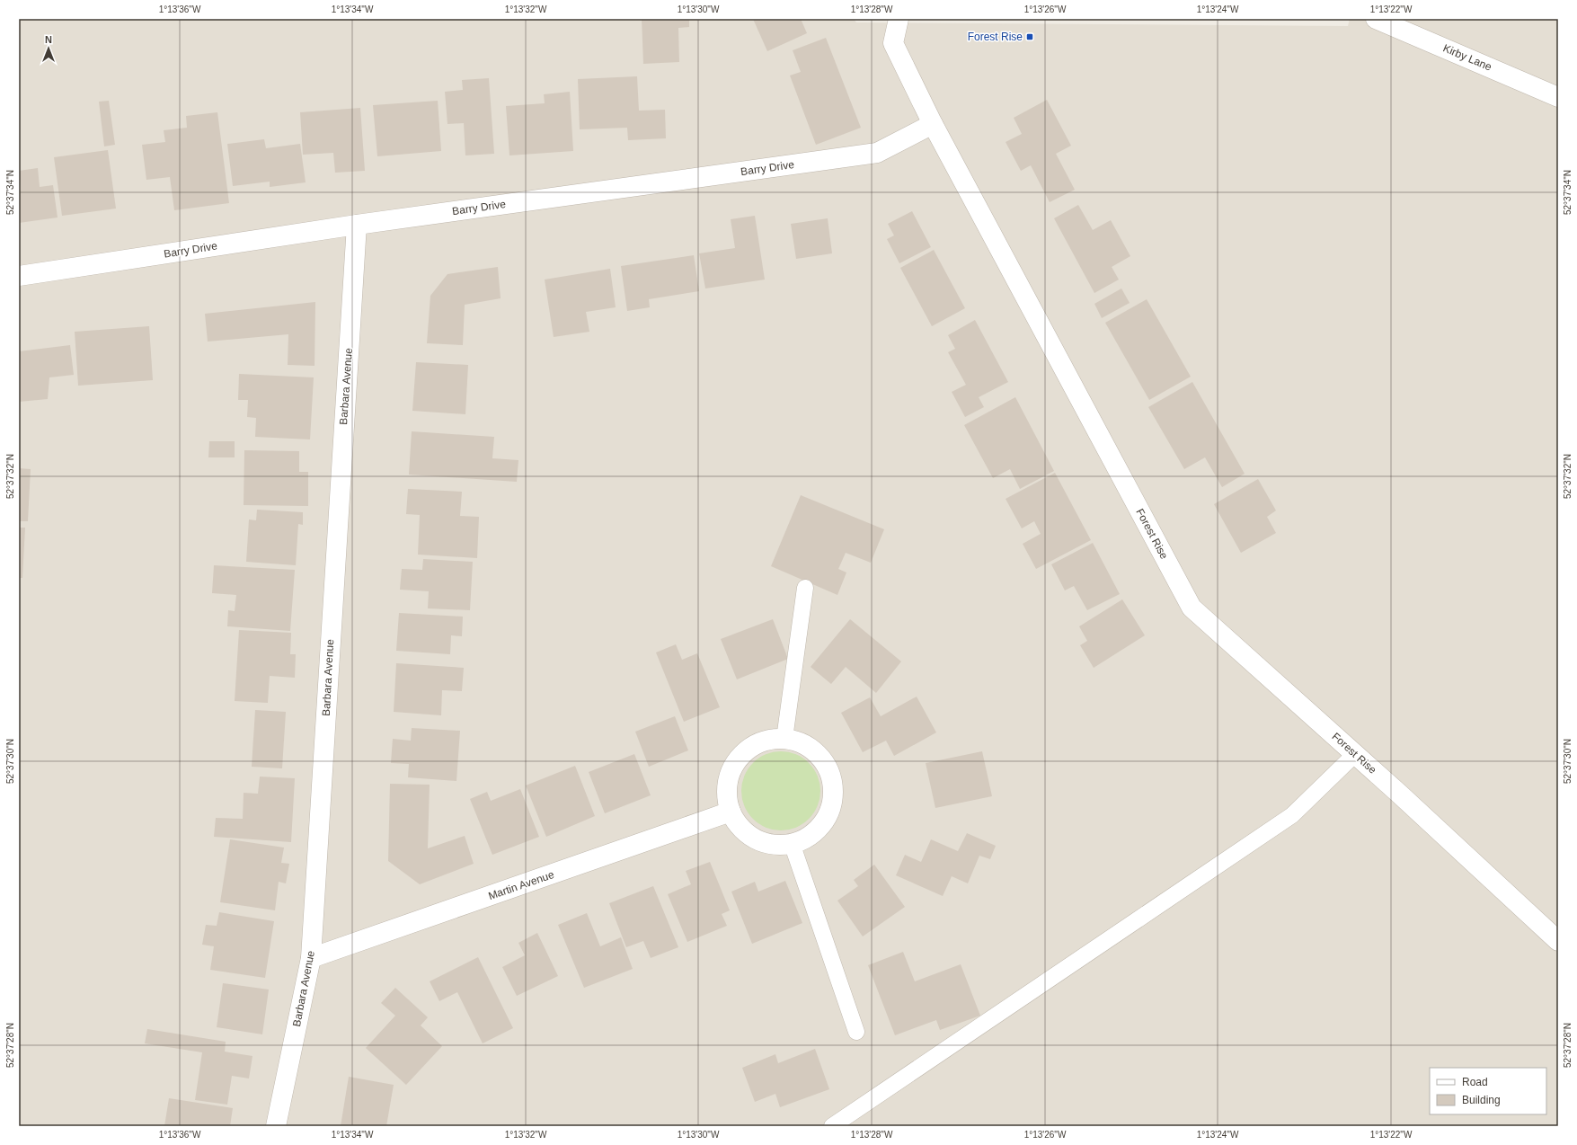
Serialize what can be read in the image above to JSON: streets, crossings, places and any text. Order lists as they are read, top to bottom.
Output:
{
  "streets": {
    "street": [
      "Kirby Lane",
      "Barry Drive",
      "Barbara Avenue",
      "Forest Rise",
      "Martin Avenue"
    ]
  },
  "crossings": [
    ["Barry Drive", "Barbara Avenue"],
    ["Barry Drive", "Forest Rise"],
    ["Barbara Avenue", "Martin Avenue"]
  ],
  "places": {
    "transit": ["Forest Rise"]
  },
  "legend": ["Road", "Building"],
  "north": "top",
  "coordinates": [
    "1°13'36\"W",
    "1°13'34\"W",
    "1°13'32\"W",
    "1°13'30\"W",
    "1°13'28\"W",
    "1°13'26\"W",
    "1°13'24\"W",
    "1°13'22\"W",
    "52°37'34\"N",
    "52°37'32\"N",
    "52°37'30\"N",
    "52°37'28\"N"
  ]
}
